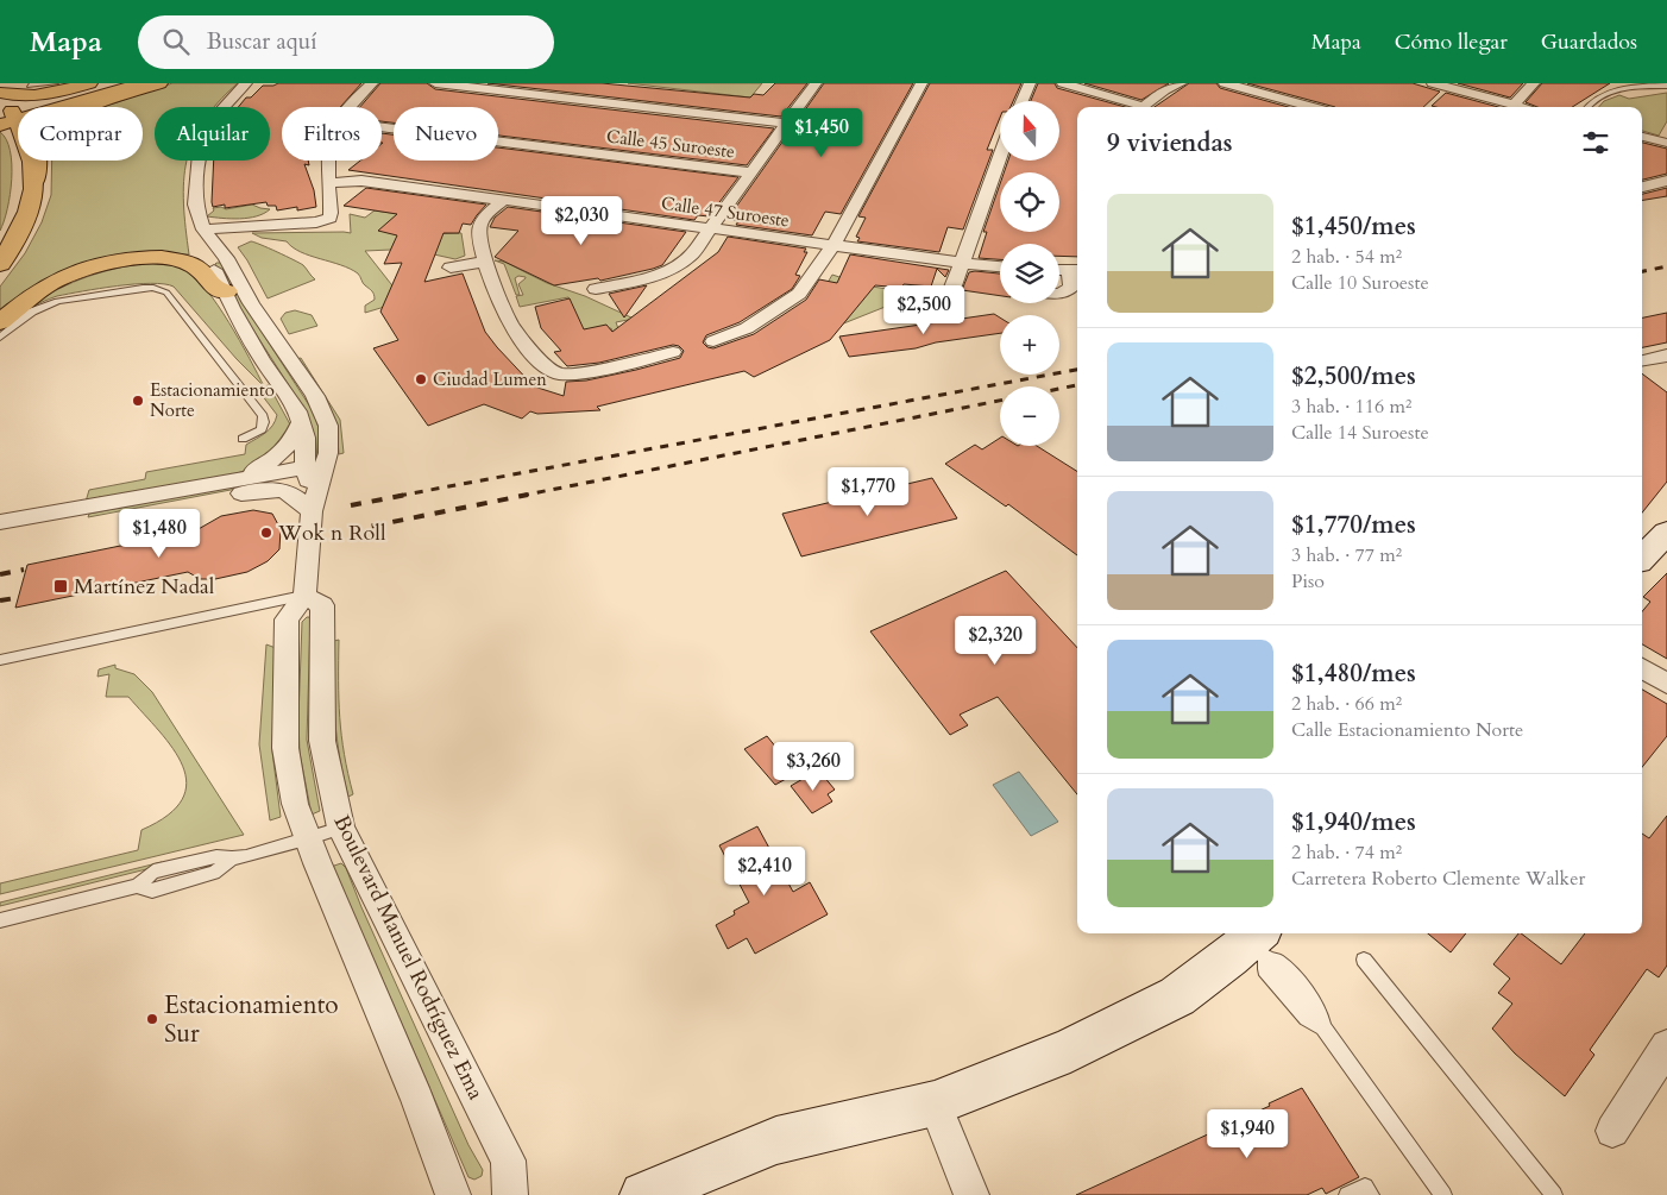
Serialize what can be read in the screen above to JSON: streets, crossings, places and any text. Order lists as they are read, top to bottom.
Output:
{
  "streets": {
    "street": ["Calle 45 Suroeste", "Calle 47 Suroeste", "Boulevard Manuel Rodríguez Ema"]
  },
  "places": {
    "other": [
      "Ciudad Lumen",
      "Estacionamiento Norte",
      "Wok n Roll",
      "Estacionamiento Sur"
    ],
    "transit": ["Martínez Nadal"]
  },
  "north": "top",
  "page": {
    "header": "Mapa",
    "search": "Buscar aquí",
    "nav": ["Mapa", "Cómo llegar", "Guardados"],
    "map_buttons": ["+", "−"],
    "chip": [
      "Comprar",
      "Alquilar",
      "Filtros",
      "Nuevo"
    ],
    "heading": "9 viviendas",
    "price": [
      "$1,450",
      "$2,030",
      "$2,500",
      "$1,770",
      "$1,480",
      "$2,320",
      "$3,260",
      "$2,410",
      "$1,940"
    ],
    "list": [
      {
        "name": "$1,450/mes",
        "note": "2 hab. · 54 m² · Calle 10 Suroeste"
      },
      {
        "name": "$2,500/mes",
        "note": "3 hab. · 116 m² · Calle 14 Suroeste"
      },
      {
        "name": "$1,770/mes",
        "note": "3 hab. · 77 m² · Piso"
      },
      {
        "name": "$1,480/mes",
        "note": "2 hab. · 66 m² · Calle Estacionamiento Norte"
      },
      {
        "name": "$1,940/mes",
        "note": "2 hab. · 74 m² · Carretera Roberto Clemente Walker"
      }
    ]
  }
}
